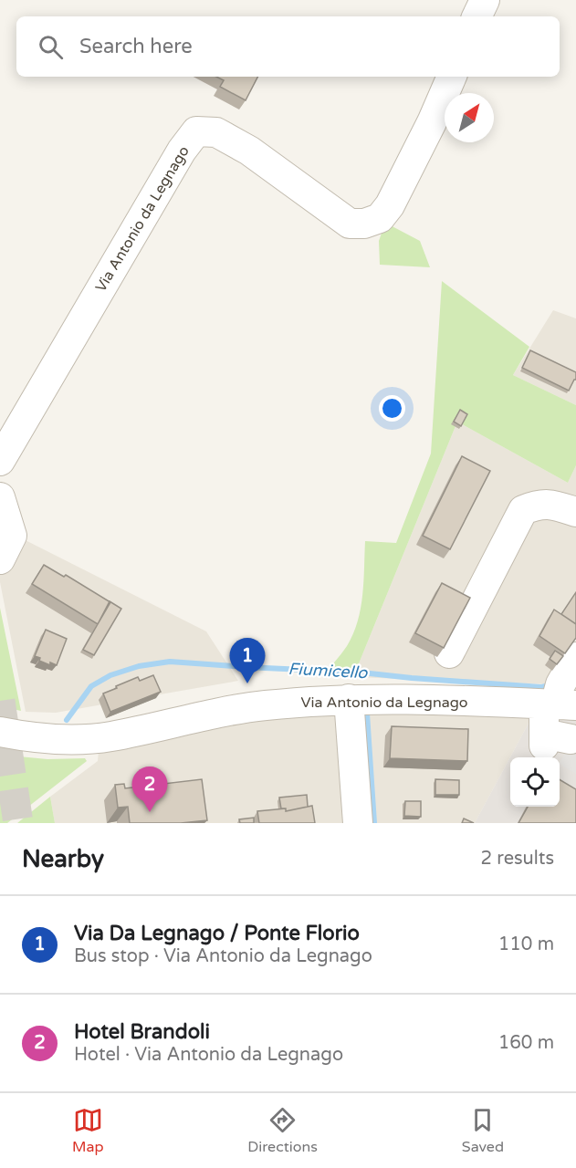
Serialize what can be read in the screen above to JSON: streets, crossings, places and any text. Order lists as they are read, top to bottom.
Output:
{
  "streets": {
    "street": ["Via Antonio da Legnago"]
  },
  "water": ["Fiumicello"],
  "north": "top right",
  "page": {
    "search": "Search here",
    "pins": ["1", "2"],
    "heading": ["Nearby", "2 results"],
    "list": [
      {
        "mark": "1",
        "name": "Via Da Legnago / Ponte Florio",
        "note": "Bus stop · Via Antonio da Legnago",
        "value": "110 m"
      },
      {
        "mark": "2",
        "name": "Hotel Brandoli",
        "note": "Hotel · Via Antonio da Legnago",
        "value": "160 m"
      }
    ],
    "nav": ["Map", "Directions", "Saved"]
  }
}
